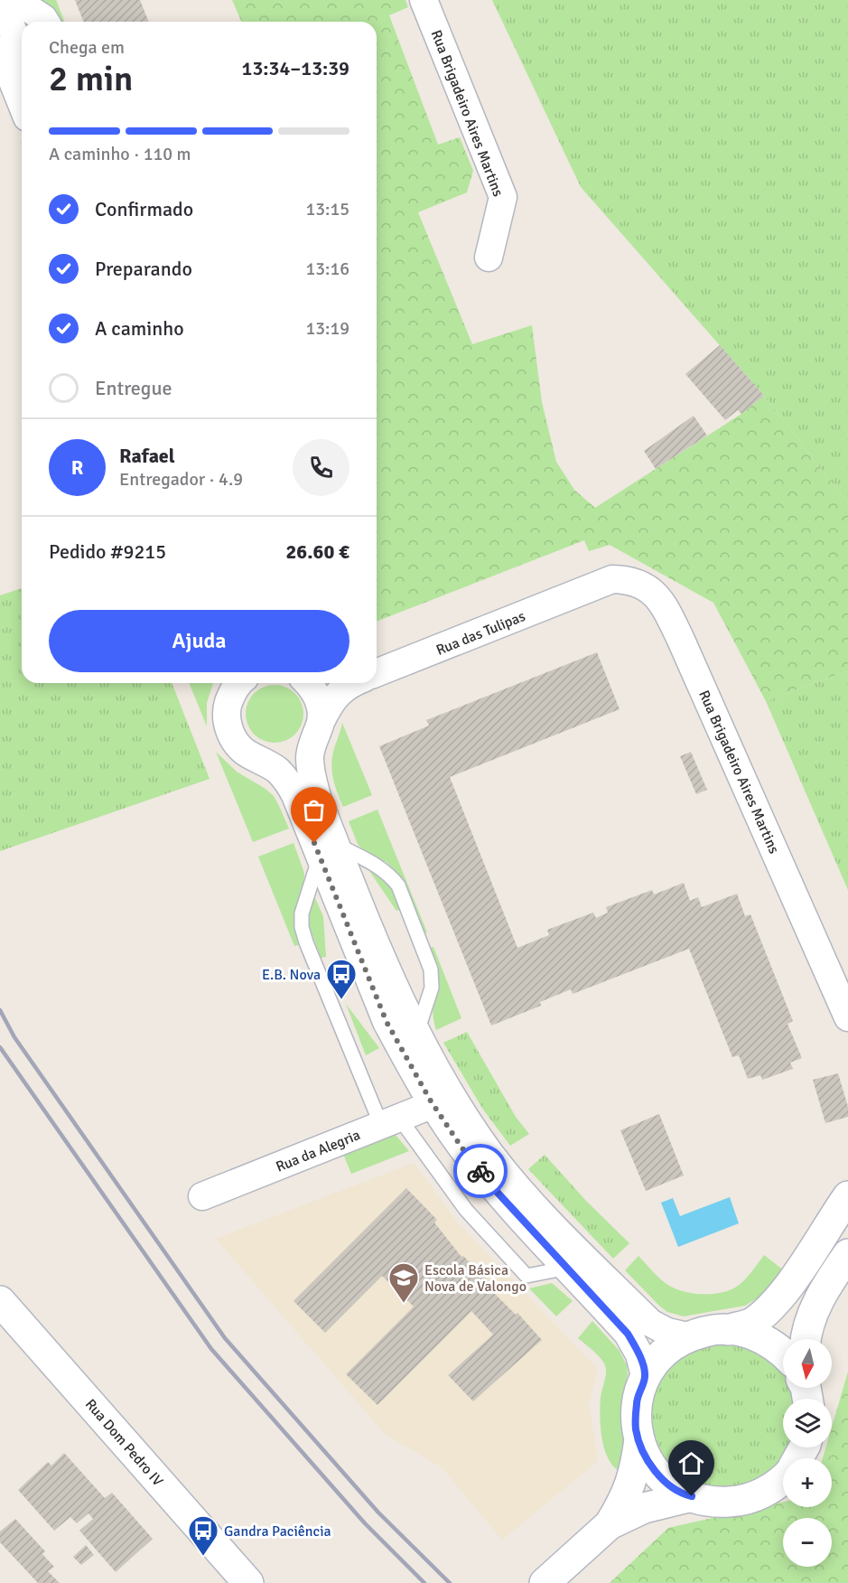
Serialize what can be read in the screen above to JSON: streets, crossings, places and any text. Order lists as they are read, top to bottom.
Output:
{
  "streets": {
    "main road": ["Rua Dom Pedro IV"],
    "street": ["Rua Brigadeiro Aires Martins", "Rua das Tulipas", "Rua da Alegria"]
  },
  "crossings": [
    ["Rua Brigadeiro Aires Martins", "Rua das Tulipas"]
  ],
  "places": {
    "bus stop": ["E.B. Nova", "Gandra Paciência"],
    "school or university": ["Escola Básica Nova de Valongo"]
  },
  "north": "bottom",
  "page": {
    "heading": ["2 min", "Chega em", "13:34–13:39"],
    "panel": [
      "Rafael",
      "Entregador · 4.9",
      "Pedido #9215",
      "26.60 €"
    ],
    "bar": "A caminho · 110 m",
    "list": [
      ["Confirmado", "13:15"],
      ["Preparando", "13:16"],
      ["A caminho", "13:19"],
      "Entregue"
    ],
    "round": "R",
    "buttons": "Ajuda",
    "map_buttons": ["+", "−"]
  }
}
